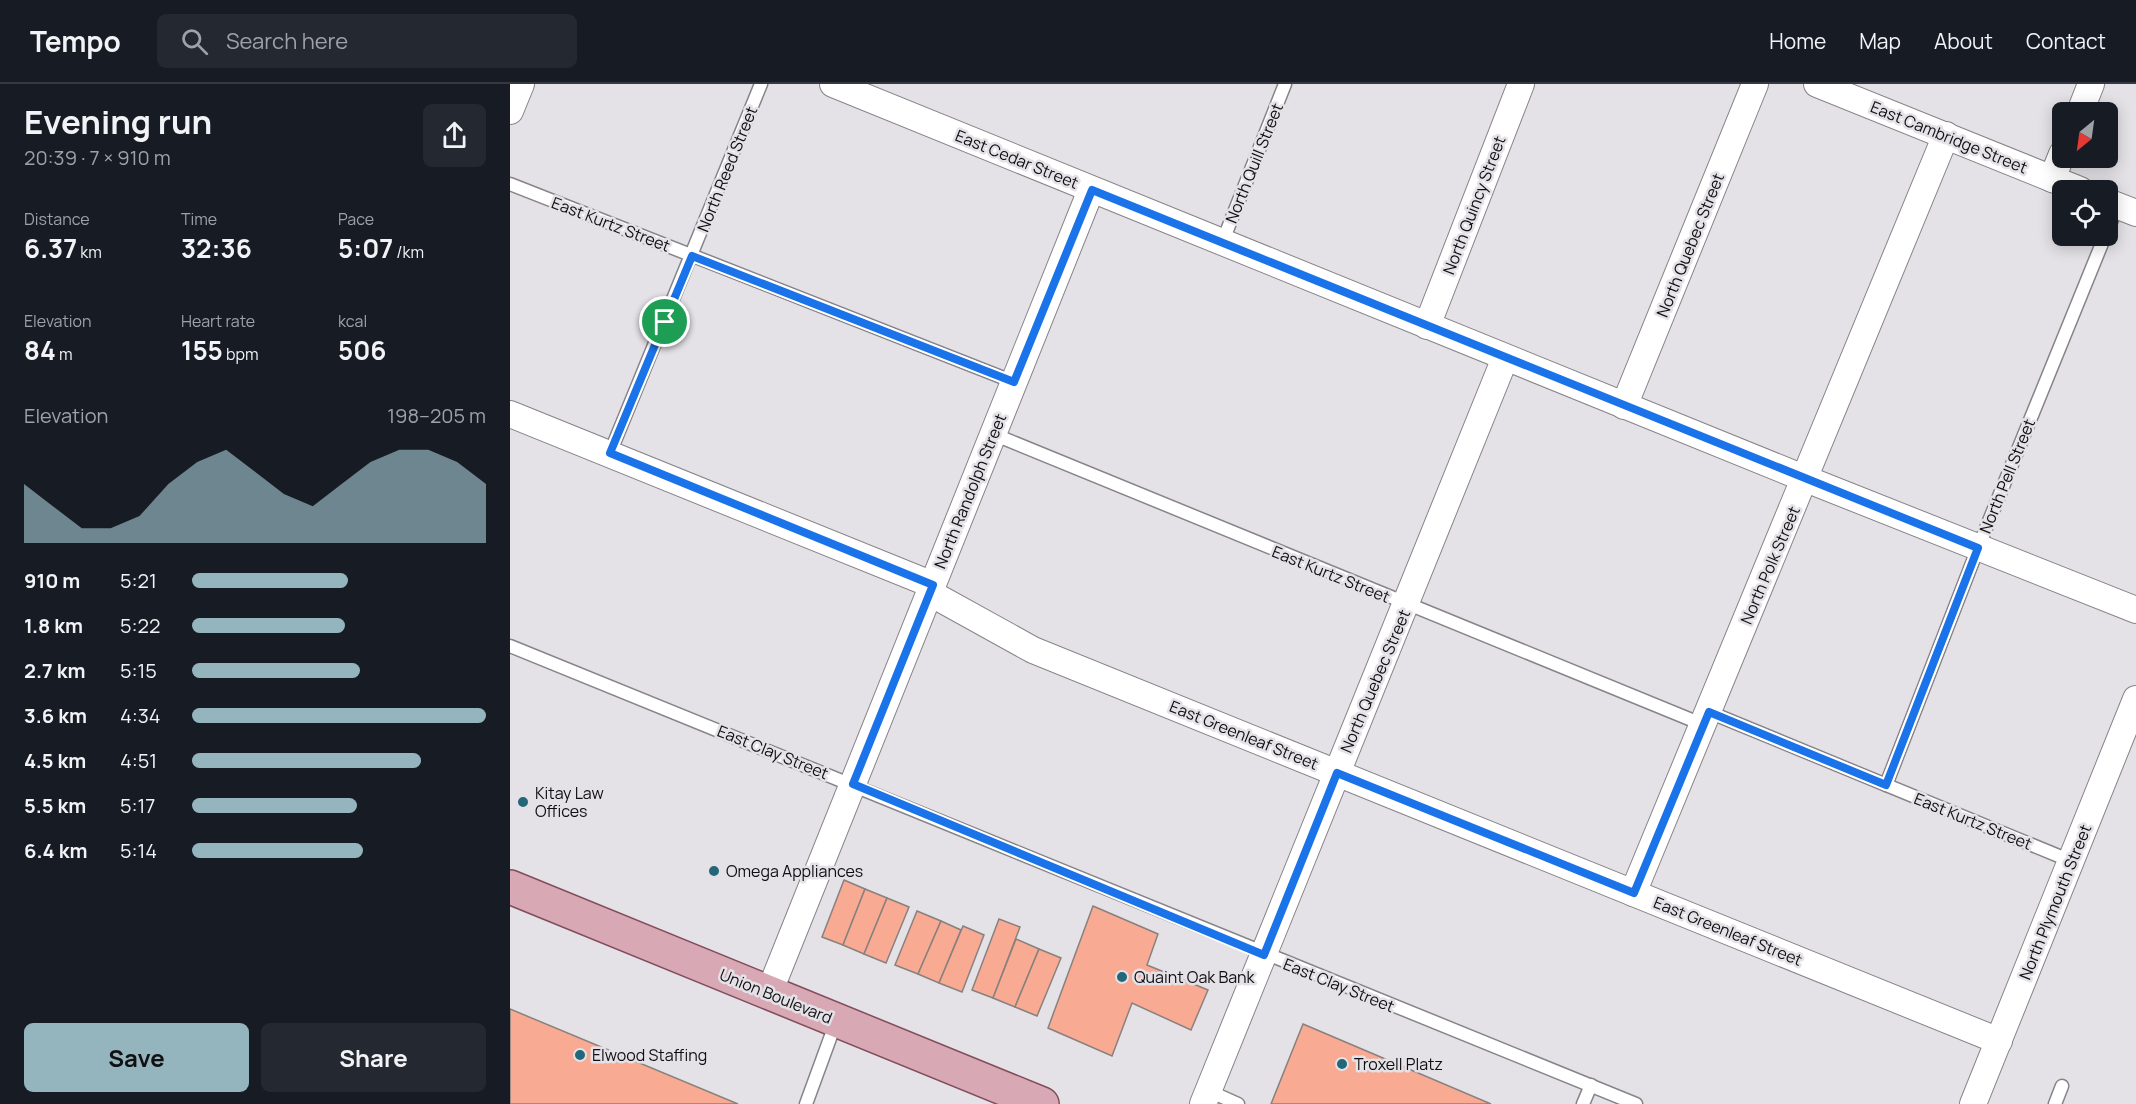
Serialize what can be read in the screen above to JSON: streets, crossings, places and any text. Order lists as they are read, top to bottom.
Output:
{
  "streets": {
    "main road": ["Union Boulevard"],
    "street": [
      "East Cambridge Street",
      "East Cedar Street",
      "North Quincy Street",
      "North Quebec Street",
      "North Randolph Street",
      "North Polk Street",
      "East Greenleaf Street",
      "North Plymouth Street"
    ],
    "lane": [
      "North Quill Street",
      "North Reed Street",
      "East Kurtz Street",
      "North Pell Street",
      "East Clay Street"
    ]
  },
  "crossings": [
    ["East Cambridge Street", "North Polk Street"],
    ["East Cedar Street", "North Quill Street"],
    ["East Cedar Street", "North Quincy Street"],
    ["East Cedar Street", "North Quebec Street"],
    ["East Cedar Street", "North Pell Street"],
    ["East Cedar Street", "North Randolph Street"],
    ["East Cedar Street", "North Polk Street"],
    ["North Reed Street", "East Kurtz Street"],
    ["North Reed Street", "East Greenleaf Street"],
    ["East Kurtz Street", "North Quebec Street"],
    ["East Kurtz Street", "North Pell Street"],
    ["East Kurtz Street", "North Randolph Street"],
    ["East Kurtz Street", "North Polk Street"],
    ["East Kurtz Street", "North Plymouth Street"],
    ["North Quebec Street", "East Greenleaf Street"],
    ["North Quebec Street", "East Clay Street"],
    ["North Randolph Street", "East Greenleaf Street"],
    ["North Randolph Street", "East Clay Street"],
    ["North Randolph Street", "Union Boulevard"],
    ["North Polk Street", "East Greenleaf Street"],
    ["East Greenleaf Street", "North Plymouth Street"]
  ],
  "places": [
    "Kitay Law Offices",
    "Omega Appliances",
    "Quaint Oak Bank",
    "Elwood Staffing",
    "Troxell Platz"
  ],
  "north": "bottom left",
  "page": {
    "header": "Tempo",
    "search": "Search here",
    "nav": [
      "Home",
      "Map",
      "About",
      "Contact"
    ],
    "heading": ["Evening run", "20:39 · 7 × 910 m"],
    "stats": [
      ["Distance", "6.37 km"],
      ["Time", "32:36"],
      ["Pace", "5:07 /km"],
      ["Elevation", "84 m"],
      ["Heart rate", "155 bpm"],
      ["kcal", "506"]
    ],
    "chart": ["Elevation", "198–205 m"],
    "list": [
      {
        "name": "910 m",
        "note": "5:21"
      },
      {
        "name": "1.8 km",
        "note": "5:22"
      },
      {
        "name": "2.7 km",
        "note": "5:15"
      },
      {
        "name": "3.6 km",
        "note": "4:34"
      },
      {
        "name": "4.5 km",
        "note": "4:51"
      },
      {
        "name": "5.5 km",
        "note": "5:17"
      },
      {
        "name": "6.4 km",
        "note": "5:14"
      }
    ],
    "buttons": ["Save", "Share"]
  }
}
